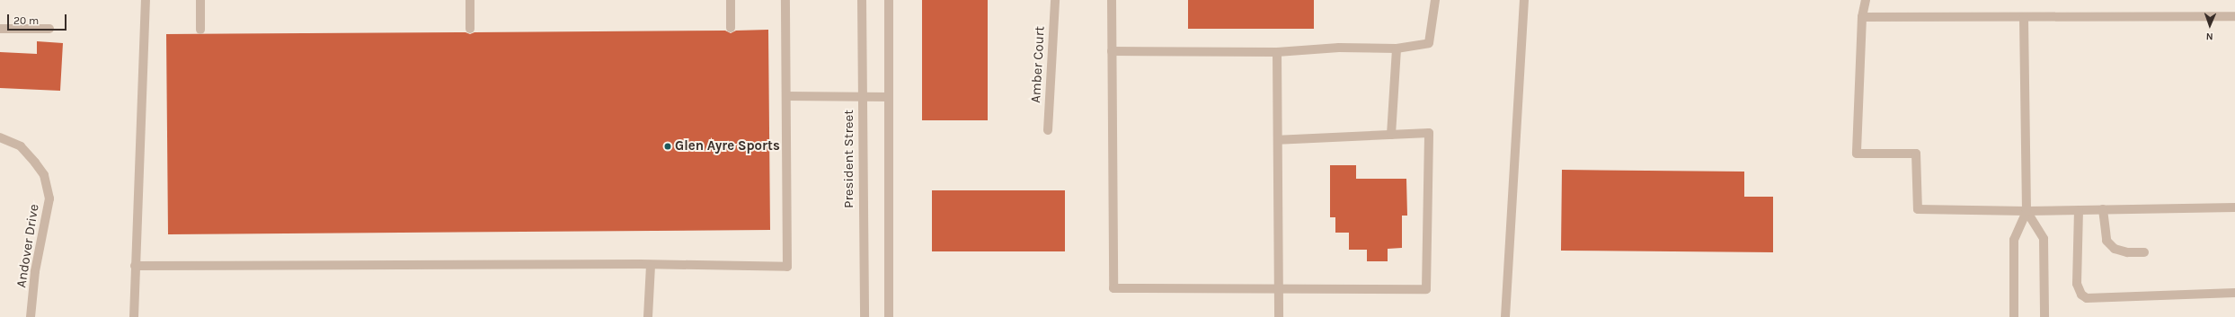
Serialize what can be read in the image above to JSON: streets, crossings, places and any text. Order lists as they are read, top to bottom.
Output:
{
  "streets": {
    "street": ["Amber Court", "President Street", "Andover Drive"]
  },
  "places": ["Glen Ayre Sports"],
  "scale_bar": "20 m",
  "north": "bottom"
}
